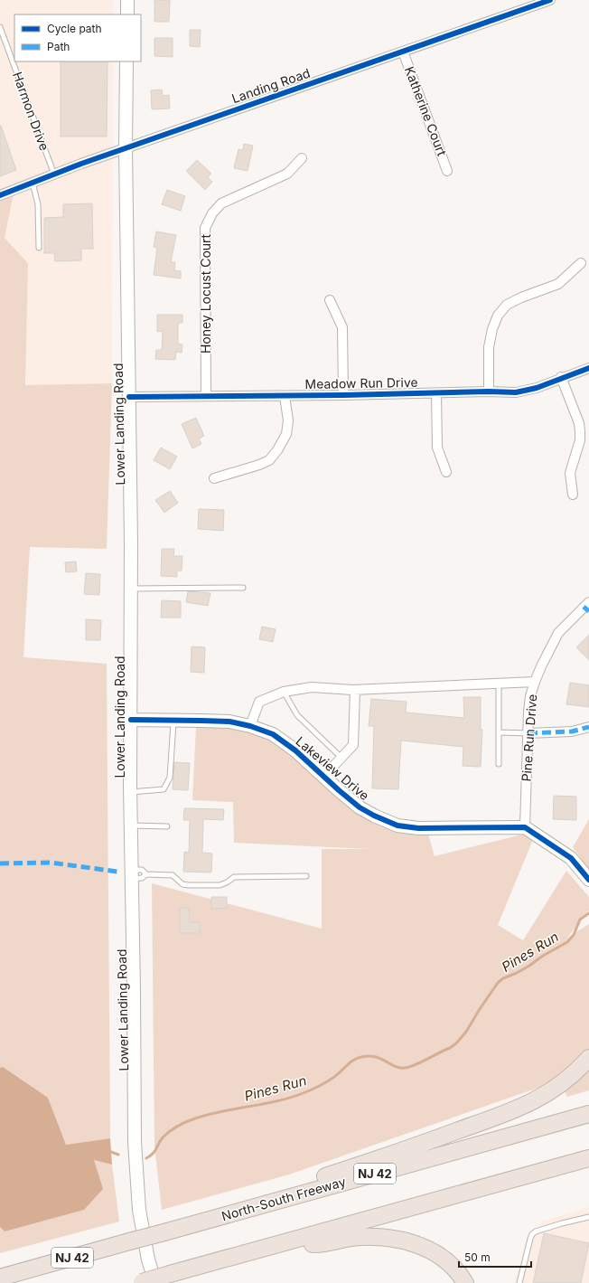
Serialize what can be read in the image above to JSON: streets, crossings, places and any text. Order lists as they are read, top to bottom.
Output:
{
  "streets": {
    "highway": ["NJ 42", "North-South Freeway"],
    "main road": ["Lower Landing Road", "Lakeview Drive"],
    "street": [
      "Landing Road",
      "Katherine Court",
      "Honey Locust Court",
      "Meadow Run Drive",
      "Pine Run Drive"
    ],
    "lane": ["Harmon Drive"]
  },
  "crossings": [
    ["Landing Road", "Harmon Drive"],
    ["Landing Road", "Katherine Court"],
    ["Landing Road", "Lower Landing Road"],
    ["Honey Locust Court", "Meadow Run Drive"],
    ["Meadow Run Drive", "Lower Landing Road"],
    ["Lower Landing Road", "Lakeview Drive"],
    ["Pine Run Drive", "Lakeview Drive"]
  ],
  "water": ["Pines Run"],
  "legend": ["Cycle path", "Path"],
  "scale_bar": "50 m"
}
